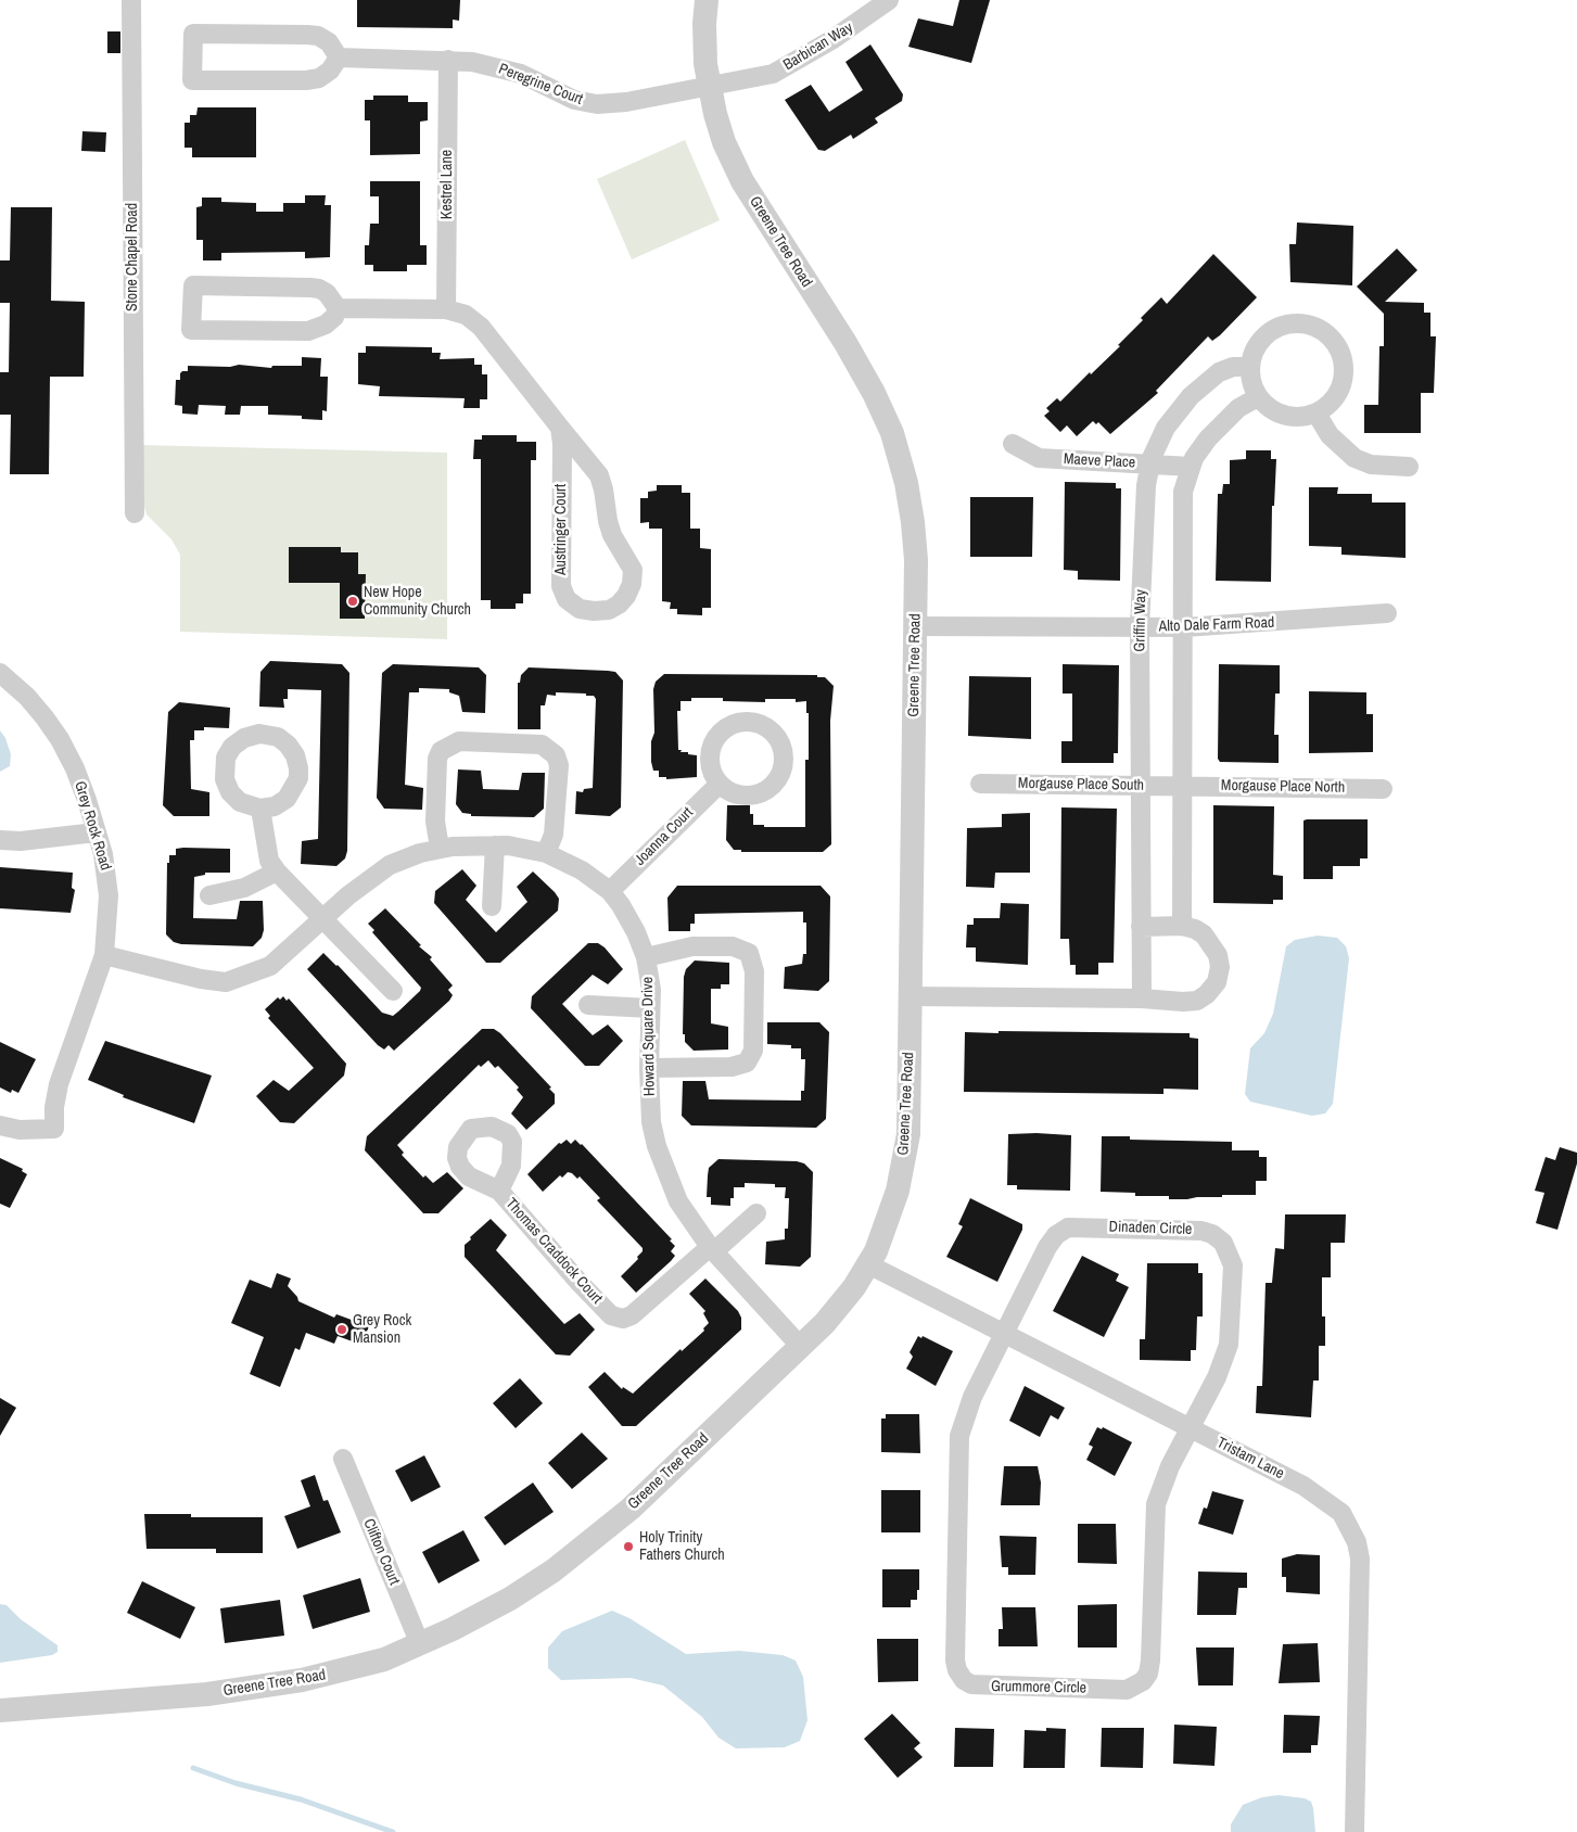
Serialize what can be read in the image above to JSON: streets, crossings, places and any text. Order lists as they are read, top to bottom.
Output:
{
  "streets": {
    "street": [
      "Barbican Way",
      "Peregrine Court",
      "Kestrel Lane",
      "Greene Tree Road",
      "Stone Chapel Road",
      "Maeve Place",
      "Austringer Court",
      "Griffin Way",
      "Alto Dale Farm Road",
      "Morgause Place South",
      "Morgause Place North",
      "Grey Rock Road",
      "Joanna Court",
      "Howard Square Drive",
      "Dinaden Circle",
      "Thomas Craddock Court",
      "Tristam Lane",
      "Clifton Court",
      "Grummore Circle"
    ]
  },
  "crossings": [
    ["Barbican Way", "Peregrine Court"],
    ["Barbican Way", "Greene Tree Road"],
    ["Peregrine Court", "Kestrel Lane"],
    ["Peregrine Court", "Greene Tree Road"],
    ["Kestrel Lane", "Austringer Court"],
    ["Greene Tree Road", "Alto Dale Farm Road"],
    ["Greene Tree Road", "Howard Square Drive"],
    ["Greene Tree Road", "Tristam Lane"],
    ["Greene Tree Road", "Clifton Court"],
    ["Maeve Place", "Griffin Way"],
    ["Griffin Way", "Alto Dale Farm Road"],
    ["Griffin Way", "Morgause Place South"],
    ["Morgause Place South", "Morgause Place North"],
    ["Grey Rock Road", "Howard Square Drive"],
    ["Joanna Court", "Howard Square Drive"],
    ["Howard Square Drive", "Thomas Craddock Court"],
    ["Dinaden Circle", "Tristam Lane"],
    ["Dinaden Circle", "Grummore Circle"],
    ["Tristam Lane", "Grummore Circle"]
  ],
  "places": ["New Hope Community Church", "Grey Rock Mansion", "Holy Trinity Fathers Church"]
}
